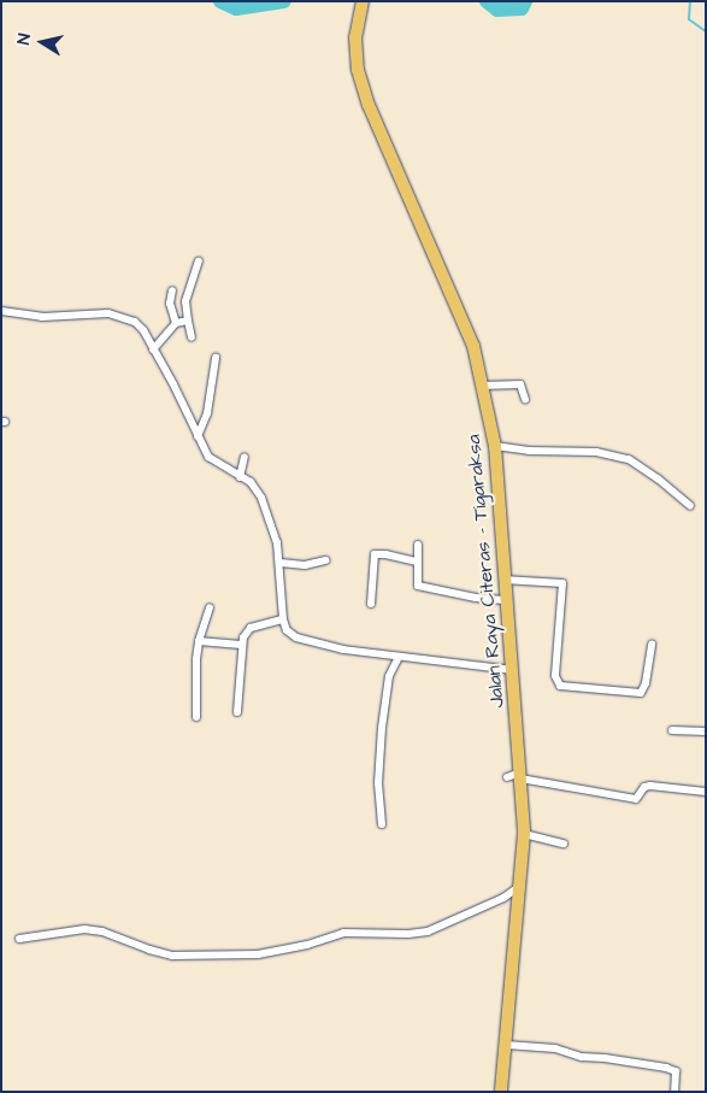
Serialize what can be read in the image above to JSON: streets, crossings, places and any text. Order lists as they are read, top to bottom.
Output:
{
  "streets": {
    "main road": ["Jalan Raya Citeras - Tigaraksa"]
  },
  "north": "left"
}
